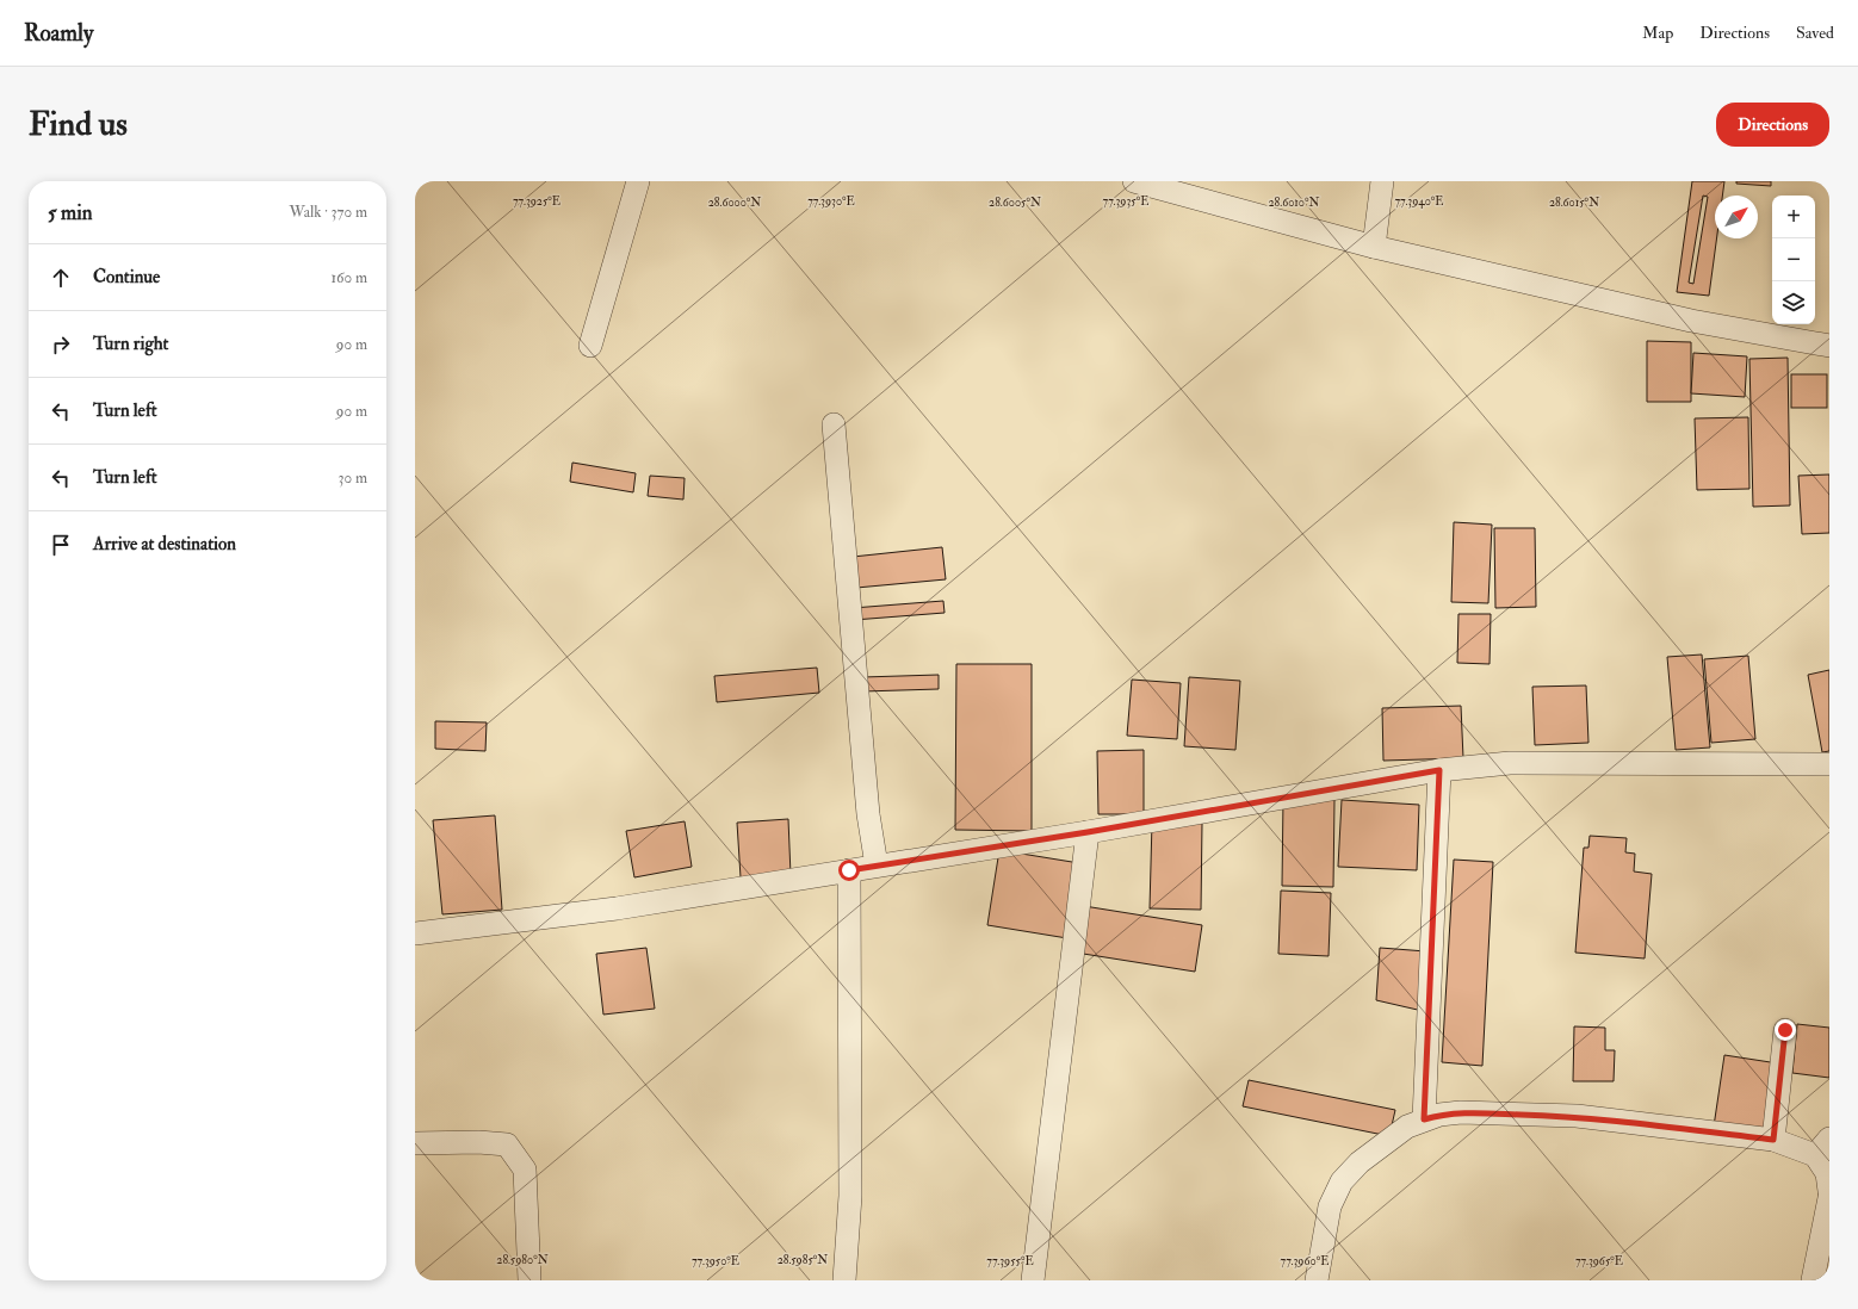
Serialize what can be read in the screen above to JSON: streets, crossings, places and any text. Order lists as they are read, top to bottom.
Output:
{
  "north": "top right",
  "page": {
    "header": "Roamly",
    "nav": ["Map", "Directions", "Saved"],
    "buttons": "Directions",
    "title": "Find us",
    "heading": ["5 min", "Walk · 370 m"],
    "map_buttons": ["+", "−"],
    "list": [
      ["Continue", "160 m"],
      ["Turn right", "90 m"],
      ["Turn left", "90 m"],
      ["Turn left", "30 m"],
      "Arrive at destination"
    ]
  },
  "coordinates": [
    "77.3925°E",
    "77.3930°E",
    "77.3935°E",
    "77.3940°E",
    "28.6000°N",
    "28.6005°N",
    "28.6010°N",
    "28.6015°N",
    "28.5980°N",
    "28.5985°N",
    "77.3950°E",
    "77.3955°E",
    "77.3960°E",
    "77.3965°E"
  ]
}
